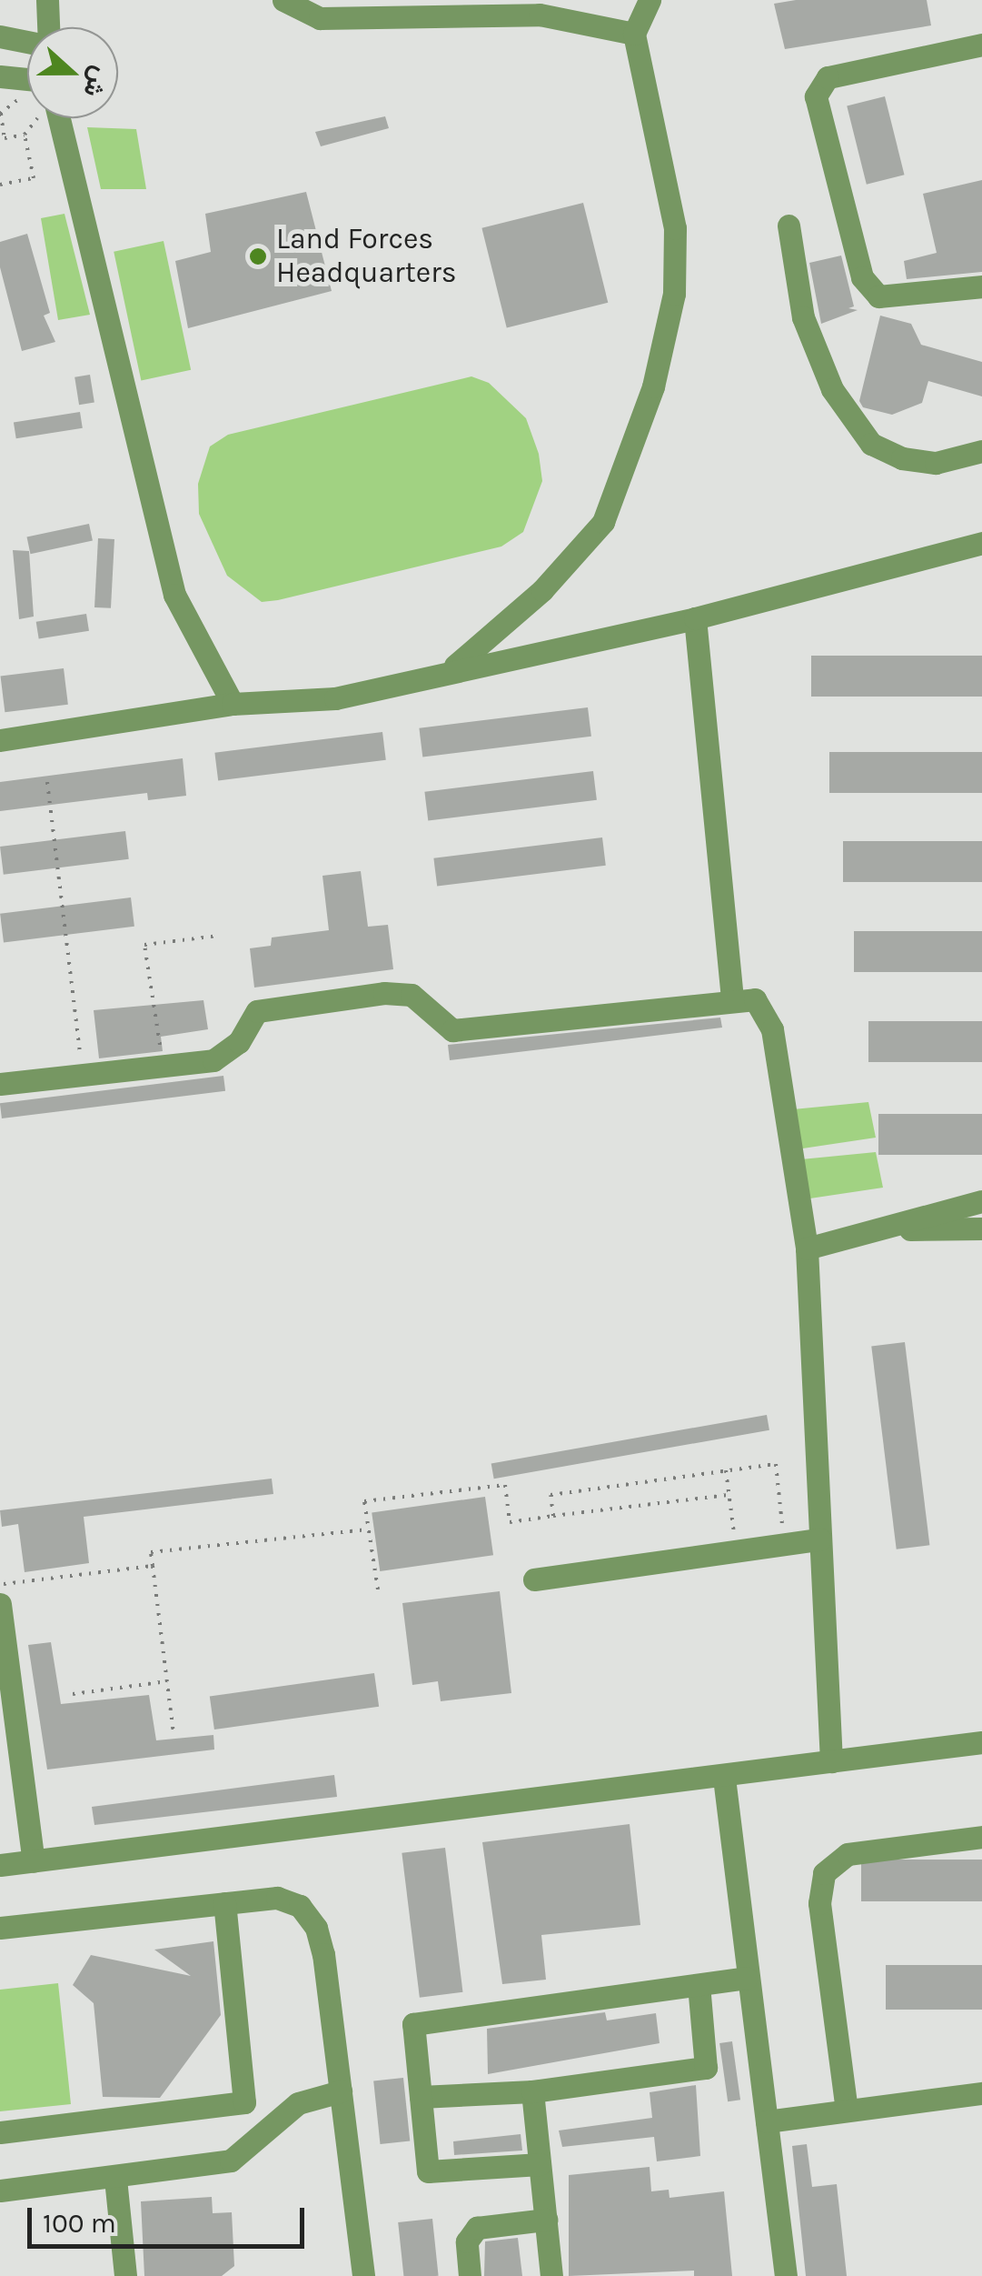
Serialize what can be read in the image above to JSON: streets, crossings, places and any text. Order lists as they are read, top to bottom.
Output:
{
  "places": ["Land Forces Headquarters"],
  "scale_bar": "100 m",
  "north": "right"
}
